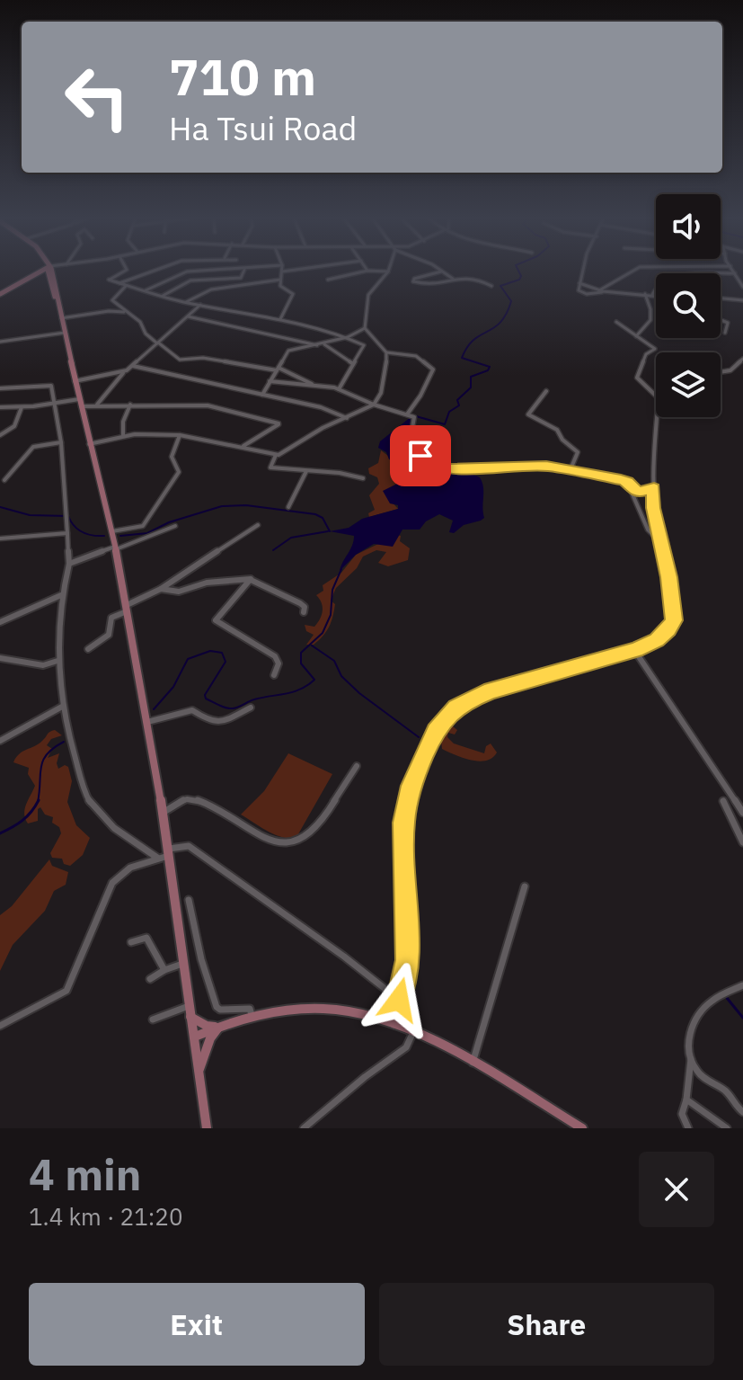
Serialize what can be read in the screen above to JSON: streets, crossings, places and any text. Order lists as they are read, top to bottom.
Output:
{
  "page": {
    "turn": ["710 m", "Ha Tsui Road"],
    "heading": ["4 min", "1.4 km · 21:20"],
    "buttons": ["Exit", "Share"]
  }
}
